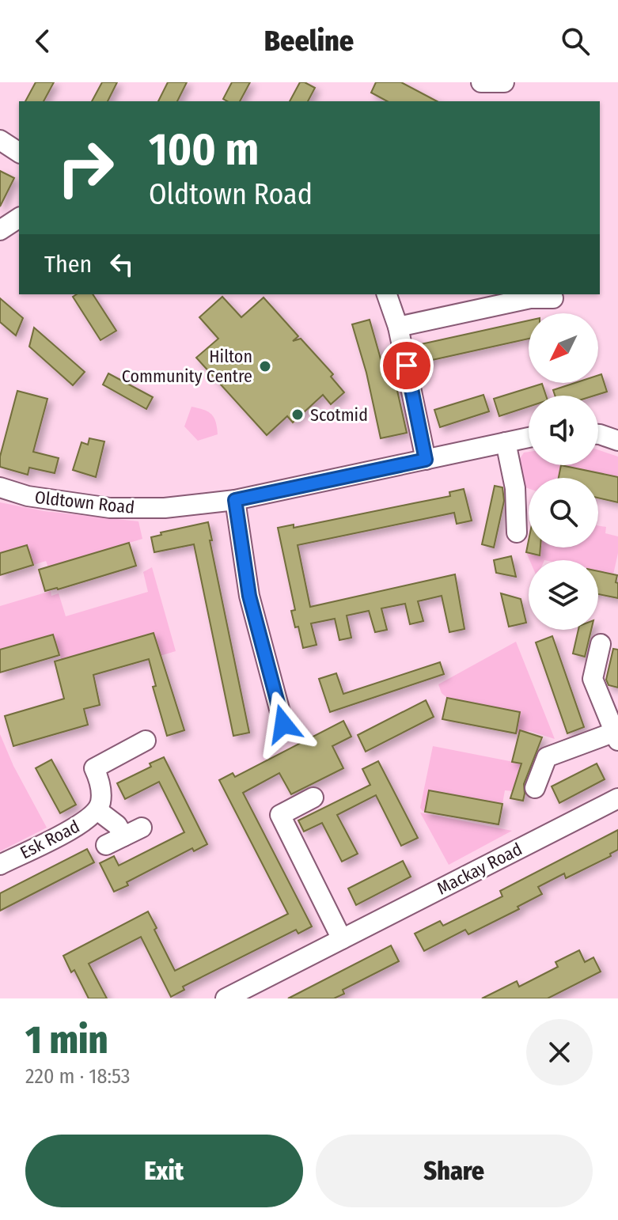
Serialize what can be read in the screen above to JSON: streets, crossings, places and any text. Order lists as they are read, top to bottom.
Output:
{
  "streets": {
    "street": ["Oldtown Road", "Esk Road", "Mackay Road"]
  },
  "places": ["Hilton Community Centre", "Scotmid"],
  "north": "bottom left",
  "page": {
    "header": "Beeline",
    "turn": ["100 m", "Oldtown Road"],
    "then": "Then",
    "heading": ["1 min", "220 m · 18:53"],
    "buttons": ["Exit", "Share"]
  }
}
